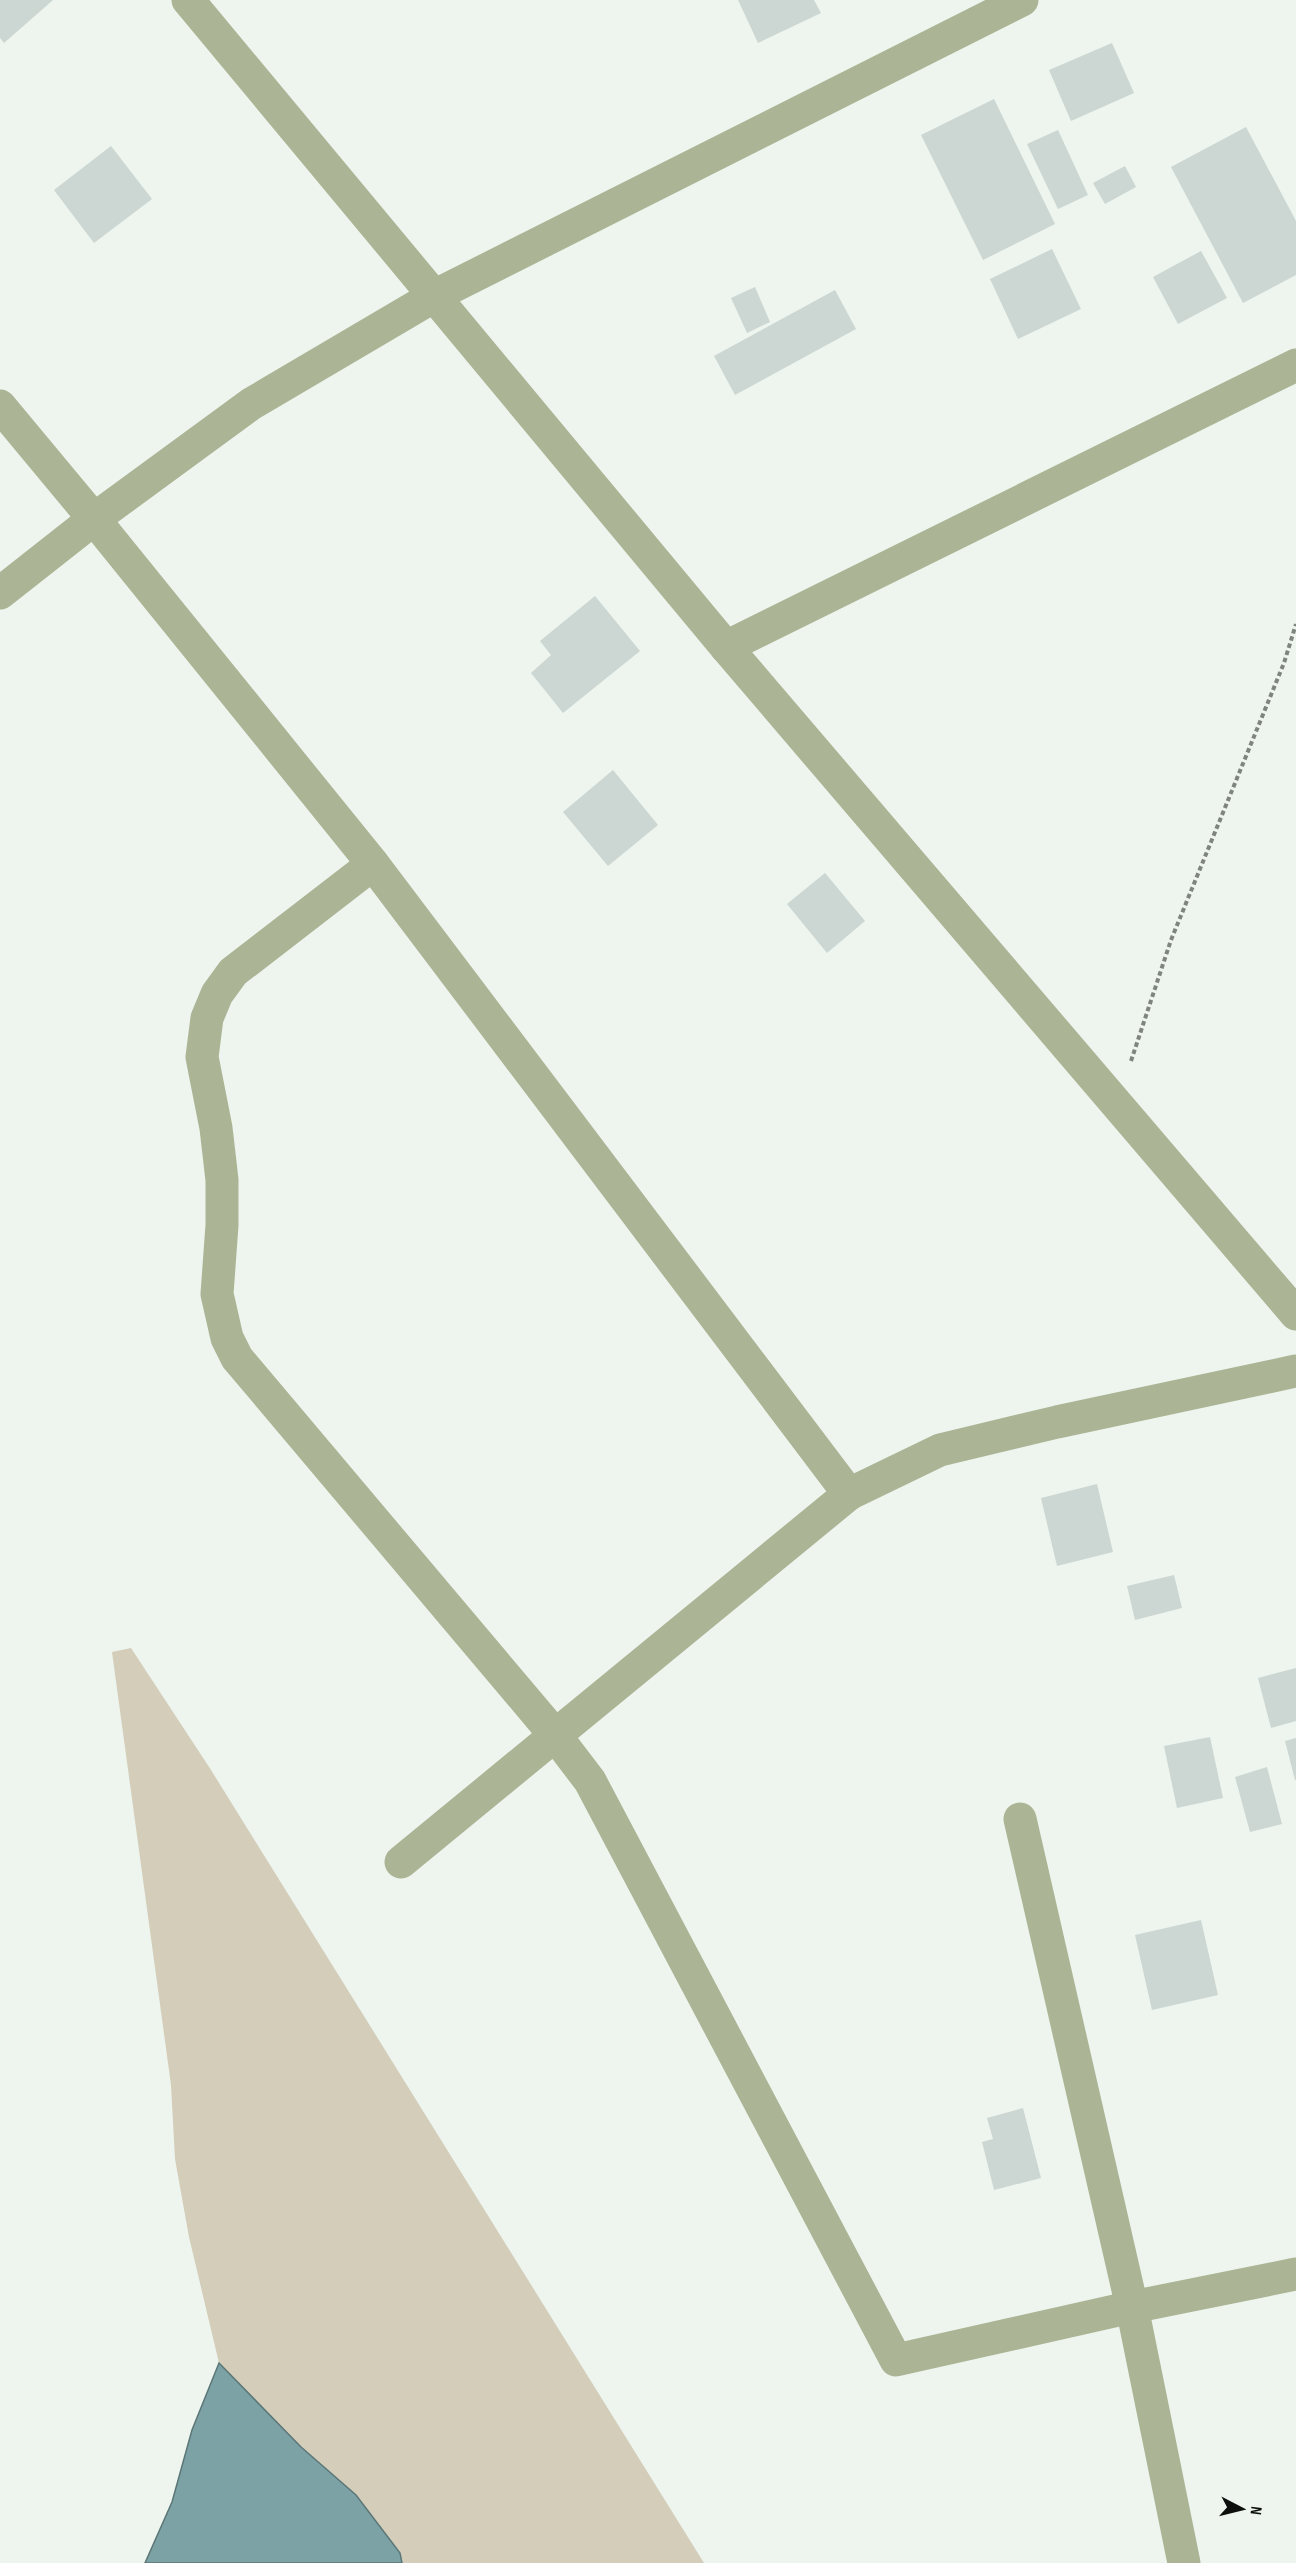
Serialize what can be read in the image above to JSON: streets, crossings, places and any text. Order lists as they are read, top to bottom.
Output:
{
  "north": "right"
}
